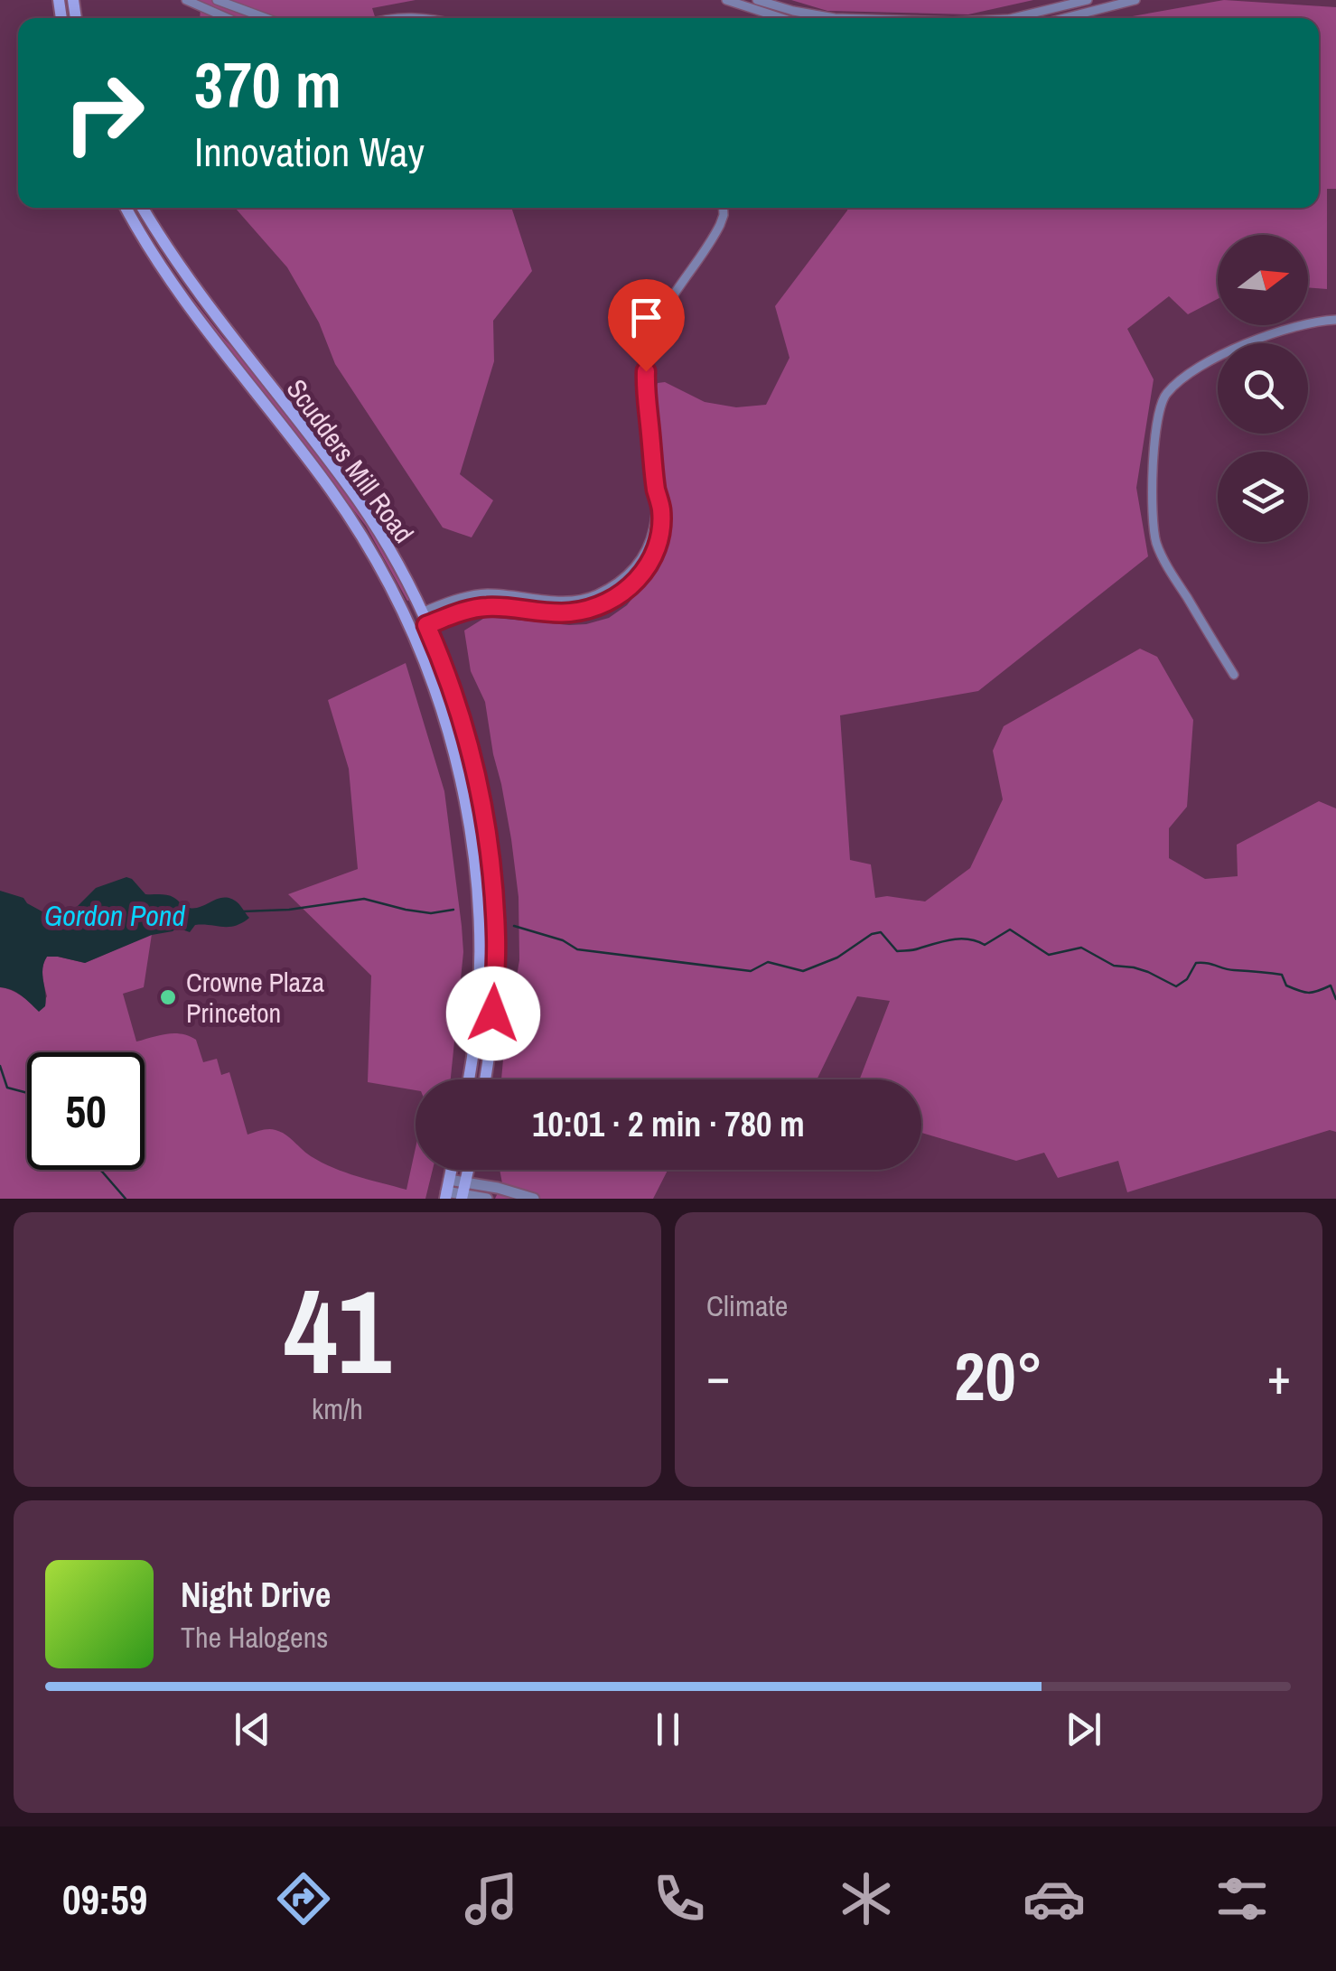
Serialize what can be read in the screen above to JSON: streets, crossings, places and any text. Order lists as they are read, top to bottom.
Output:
{
  "streets": {
    "main road": ["Scudders Mill Road"]
  },
  "water": ["Gordon Pond"],
  "places": ["Crowne Plaza Princeton"],
  "north": "right",
  "page": {
    "turn": ["370 m", "Innovation Way"],
    "limit": "50",
    "trip": "10:01 · 2 min · 780 m",
    "tile": [
      ["41", "km/h"],
      "Climate"
    ],
    "heat": ["−", "20°", "+"],
    "song": ["Night Drive", "The Halogens"],
    "tabs": "09:59"
  }
}
